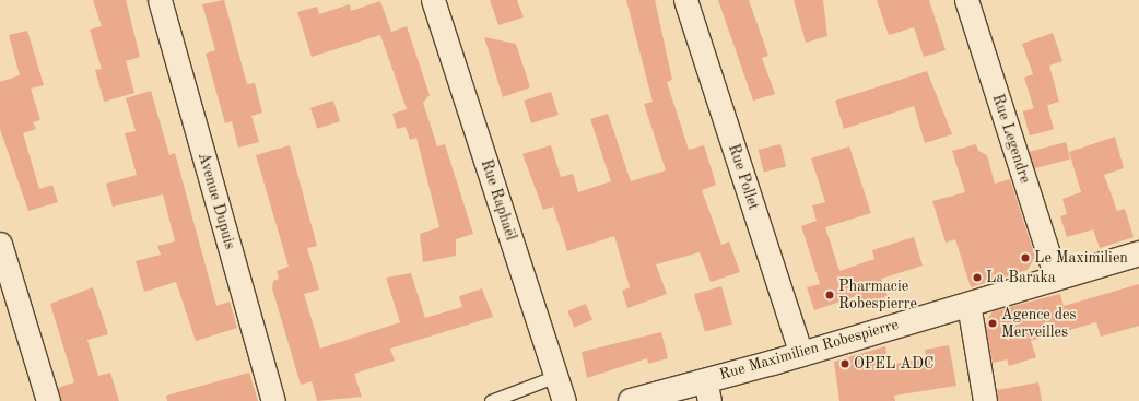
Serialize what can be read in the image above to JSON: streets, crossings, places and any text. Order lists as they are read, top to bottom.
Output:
{
  "streets": {
    "street": [
      "Rue Legendre",
      "Rue Pollet",
      "Rue Raphaël",
      "Avenue Dupuis",
      "Rue Maximilien Robespierre"
    ]
  },
  "crossings": [
    ["Rue Legendre", "Rue Maximilien Robespierre"],
    ["Rue Pollet", "Rue Maximilien Robespierre"]
  ],
  "places": [
    "Le Maximilien",
    "La Baraka",
    "Pharmacie Robespierre",
    "Agence des Merveilles",
    "OPEL ADC"
  ]
}
